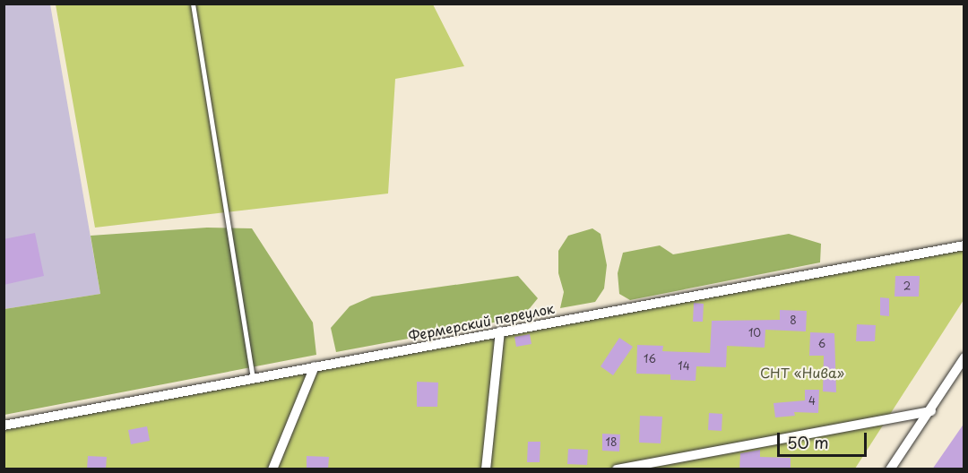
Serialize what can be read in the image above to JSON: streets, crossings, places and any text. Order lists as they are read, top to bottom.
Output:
{
  "streets": {
    "street": ["Фермерский переулок"]
  },
  "parks": ["СНТ «Нива»"],
  "house_numbers": [
    "2",
    "8",
    "10",
    "6",
    "16",
    "14",
    "4",
    "18"
  ],
  "scale_bar": "50 m"
}
